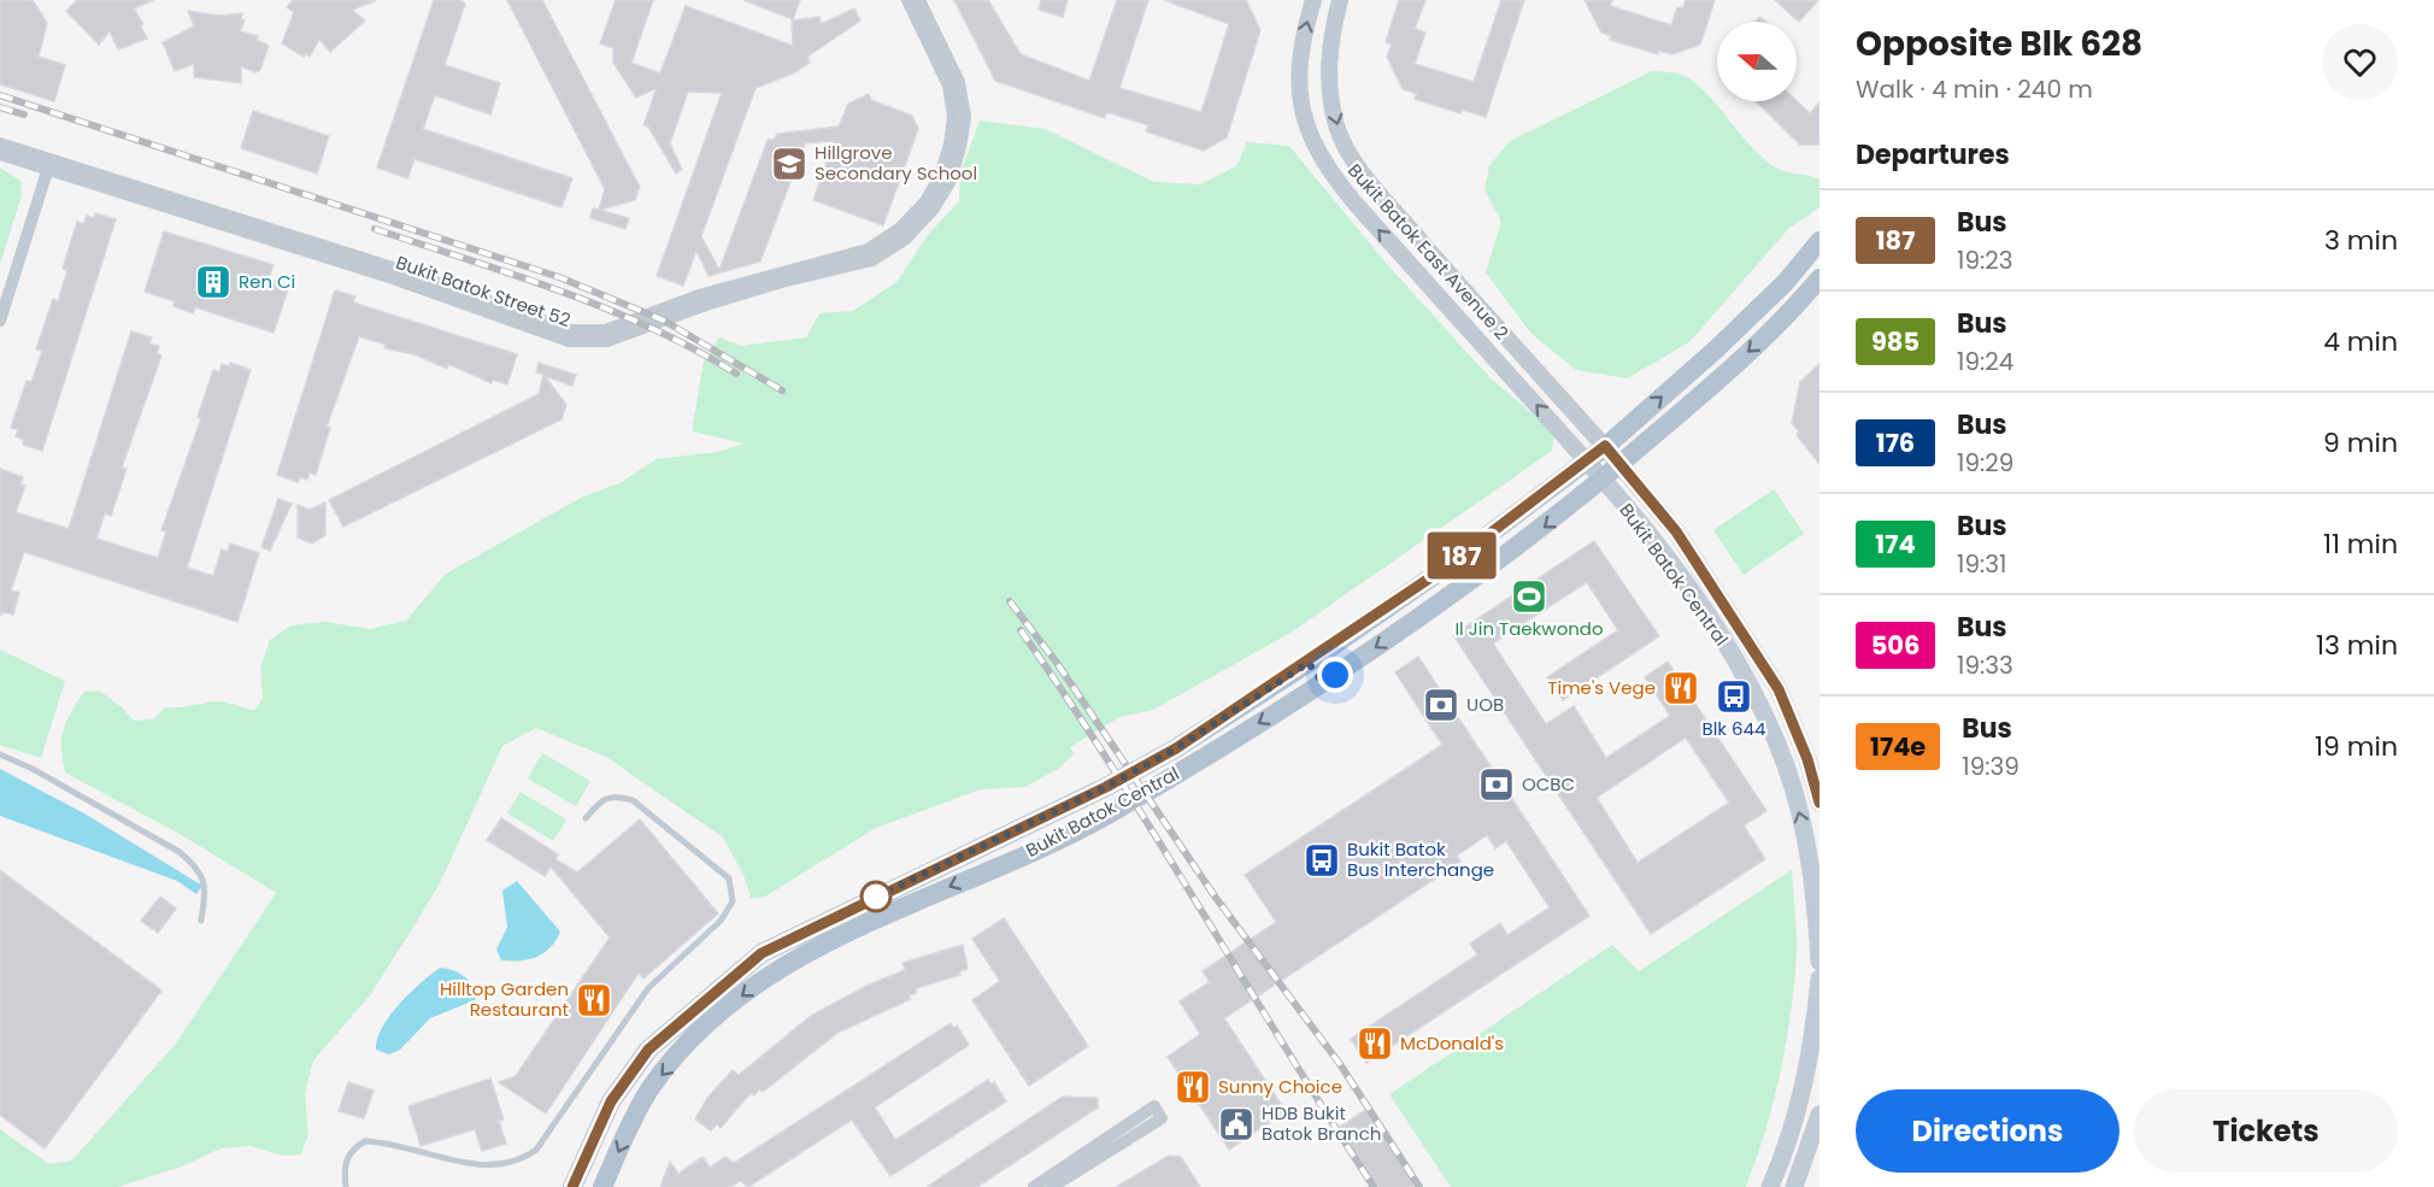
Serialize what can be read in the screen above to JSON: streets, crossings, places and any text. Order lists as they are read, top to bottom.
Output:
{
  "streets": {
    "main road": ["Bukit Batok Central"],
    "street": ["Bukit Batok East Avenue 2", "Bukit Batok Street 52"]
  },
  "crossings": [
    ["Bukit Batok East Avenue 2", "Bukit Batok Central"]
  ],
  "places": {
    "school or university": ["Hillgrove Secondary School"],
    "building": ["Ren Ci"],
    "sports": ["Il Jin Taekwondo"],
    "restaurant": [
      "Time's Vege",
      "Hilltop Garden Restaurant",
      "McDonald's",
      "Sunny Choice"
    ],
    "bus stop": ["Blk 644", "Bukit Batok Bus Interchange"],
    "bank": ["UOB", "OCBC"],
    "public building": ["HDB Bukit Batok Branch"]
  },
  "lines": ["bus line 187"],
  "north": "left",
  "page": {
    "on_map": "187",
    "heading": [
      ["Opposite Blk 628", "Walk · 4 min · 240 m"],
      "Departures"
    ],
    "list": [
      {
        "mark": "187",
        "name": "Bus",
        "note": "19:23",
        "value": "3 min"
      },
      {
        "mark": "985",
        "name": "Bus",
        "note": "19:24",
        "value": "4 min"
      },
      {
        "mark": "176",
        "name": "Bus",
        "note": "19:29",
        "value": "9 min"
      },
      {
        "mark": "174",
        "name": "Bus",
        "note": "19:31",
        "value": "11 min"
      },
      {
        "mark": "506",
        "name": "Bus",
        "note": "19:33",
        "value": "13 min"
      },
      {
        "mark": "174e",
        "name": "Bus",
        "note": "19:39",
        "value": "19 min"
      }
    ],
    "buttons": ["Directions", "Tickets"]
  }
}
